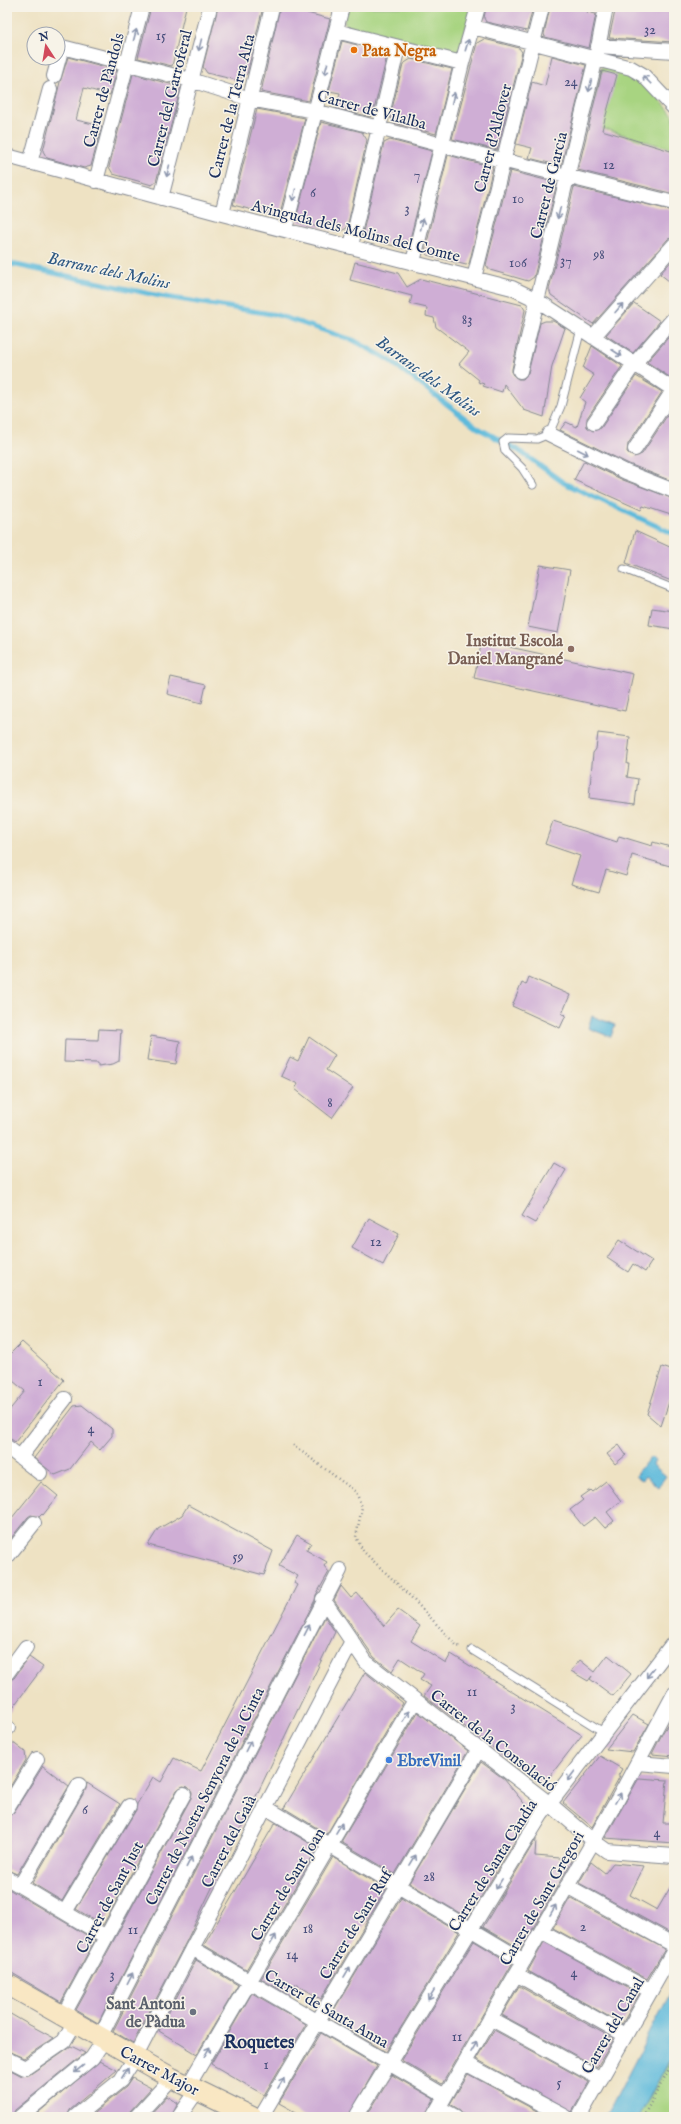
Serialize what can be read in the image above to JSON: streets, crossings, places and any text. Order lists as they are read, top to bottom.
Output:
{
  "streets": {
    "street": [
      "Carrer de Pàndols",
      "Carrer del Garroferal",
      "Carrer de la Terra Alta",
      "Carrer de Vilalba",
      "Carrer d'Aldover",
      "Carrer de Garcia",
      "Avinguda dels Molins del Comte",
      "Carrer de la Consolació",
      "Carrer de Nostra Senyora de la Cinta",
      "Carrer del Gaià",
      "Carrer de Santa Càndia",
      "Carrer de Sant Joan",
      "Carrer de Sant Just",
      "Carrer de Sant Gregori",
      "Carrer de Sant Ruf",
      "Carrer de Santa Anna",
      "Carrer del Canal",
      "Carrer Major"
    ]
  },
  "crossings": [
    ["Carrer de Pàndols", "Carrer de Vilalba"],
    ["Carrer de Pàndols", "Avinguda dels Molins del Comte"],
    ["Carrer del Garroferal", "Carrer de Vilalba"],
    ["Carrer del Garroferal", "Avinguda dels Molins del Comte"],
    ["Carrer de la Terra Alta", "Carrer de Vilalba"],
    ["Carrer de la Terra Alta", "Avinguda dels Molins del Comte"],
    ["Carrer de Vilalba", "Carrer d'Aldover"],
    ["Carrer de Vilalba", "Carrer de Garcia"],
    ["Carrer d'Aldover", "Avinguda dels Molins del Comte"],
    ["Carrer de Garcia", "Avinguda dels Molins del Comte"],
    ["Carrer de la Consolació", "Carrer de Nostra Senyora de la Cinta"],
    ["Carrer de la Consolació", "Carrer del Gaià"],
    ["Carrer de la Consolació", "Carrer de Santa Càndia"],
    ["Carrer de la Consolació", "Carrer de Sant Joan"],
    ["Carrer de la Consolació", "Carrer de Sant Gregori"],
    ["Carrer de la Consolació", "Carrer de Sant Ruf"],
    ["Carrer de Nostra Senyora de la Cinta", "Carrer Major"],
    ["Carrer del Gaià", "Carrer de Santa Anna"],
    ["Carrer del Gaià", "Carrer Major"],
    ["Carrer de Santa Càndia", "Carrer de Santa Anna"],
    ["Carrer de Sant Joan", "Carrer de Santa Anna"],
    ["Carrer de Sant Joan", "Carrer Major"],
    ["Carrer de Sant Just", "Carrer Major"],
    ["Carrer de Sant Gregori", "Carrer de Santa Anna"],
    ["Carrer de Sant Ruf", "Carrer de Santa Anna"]
  ],
  "one_way": [
    "Carrer del Garroferal",
    "Carrer de Garcia",
    "Carrer de Santa Càndia",
    "Carrer de Sant Joan",
    "Carrer de Sant Gregori",
    "Carrer de Sant Ruf"
  ],
  "districts": ["Roquetes"],
  "water": ["Barranc dels Molins"],
  "places": [
    "Pata Negra",
    "Institut Escola Daniel Mangrané",
    "EbreVinil",
    "Sant Antoni de Pàdua"
  ],
  "house_numbers": [
    "32",
    "15",
    "24",
    "12",
    "7",
    "6",
    "10",
    "3",
    "98",
    "37",
    "106",
    "83",
    "8",
    "12",
    "1",
    "4",
    "59",
    "11",
    "3",
    "6",
    "4",
    "28",
    "2",
    "18",
    "11",
    "14",
    "4",
    "3",
    "11",
    "1",
    "5"
  ],
  "north": "top"
}
